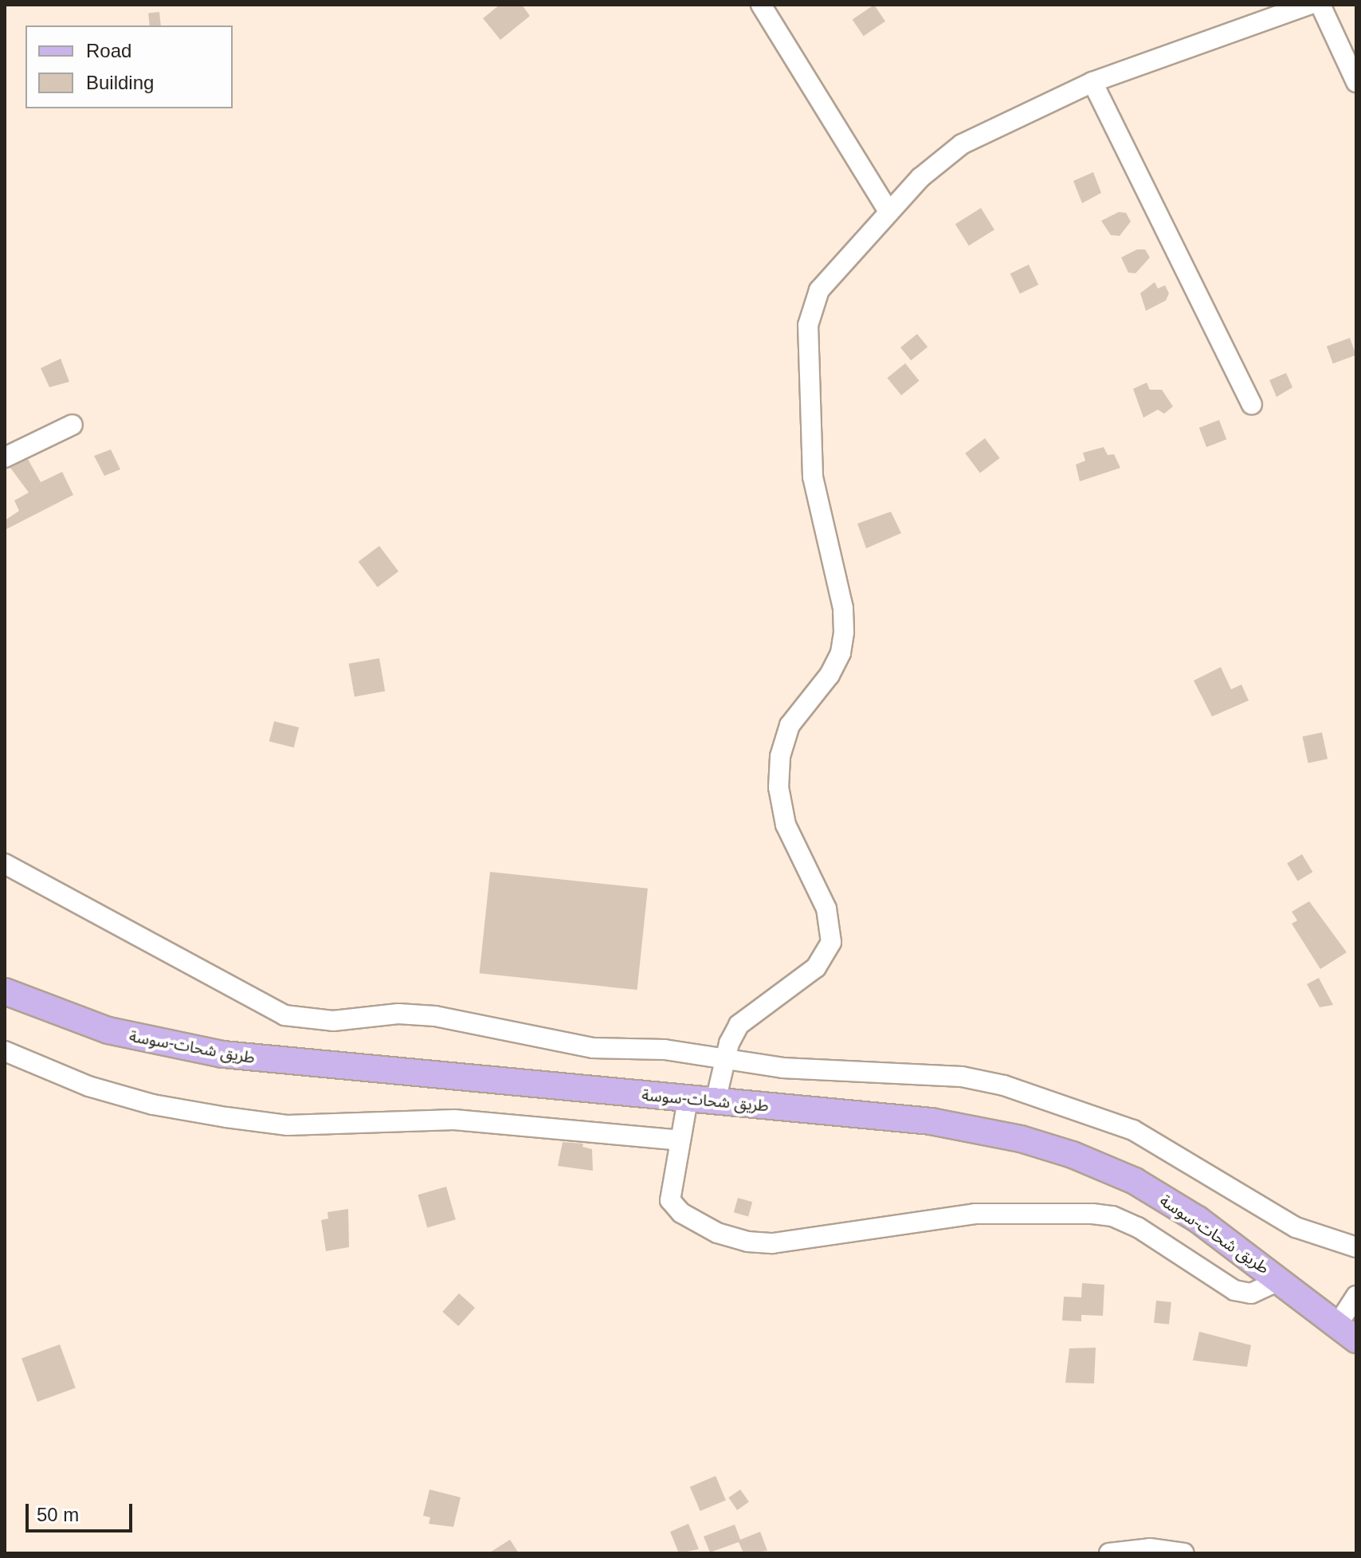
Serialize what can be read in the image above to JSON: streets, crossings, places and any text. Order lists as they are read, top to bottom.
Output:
{
  "streets": {
    "main road": ["طريق شحات-سوسة"]
  },
  "legend": ["Road", "Building"],
  "scale_bar": "50 m"
}
